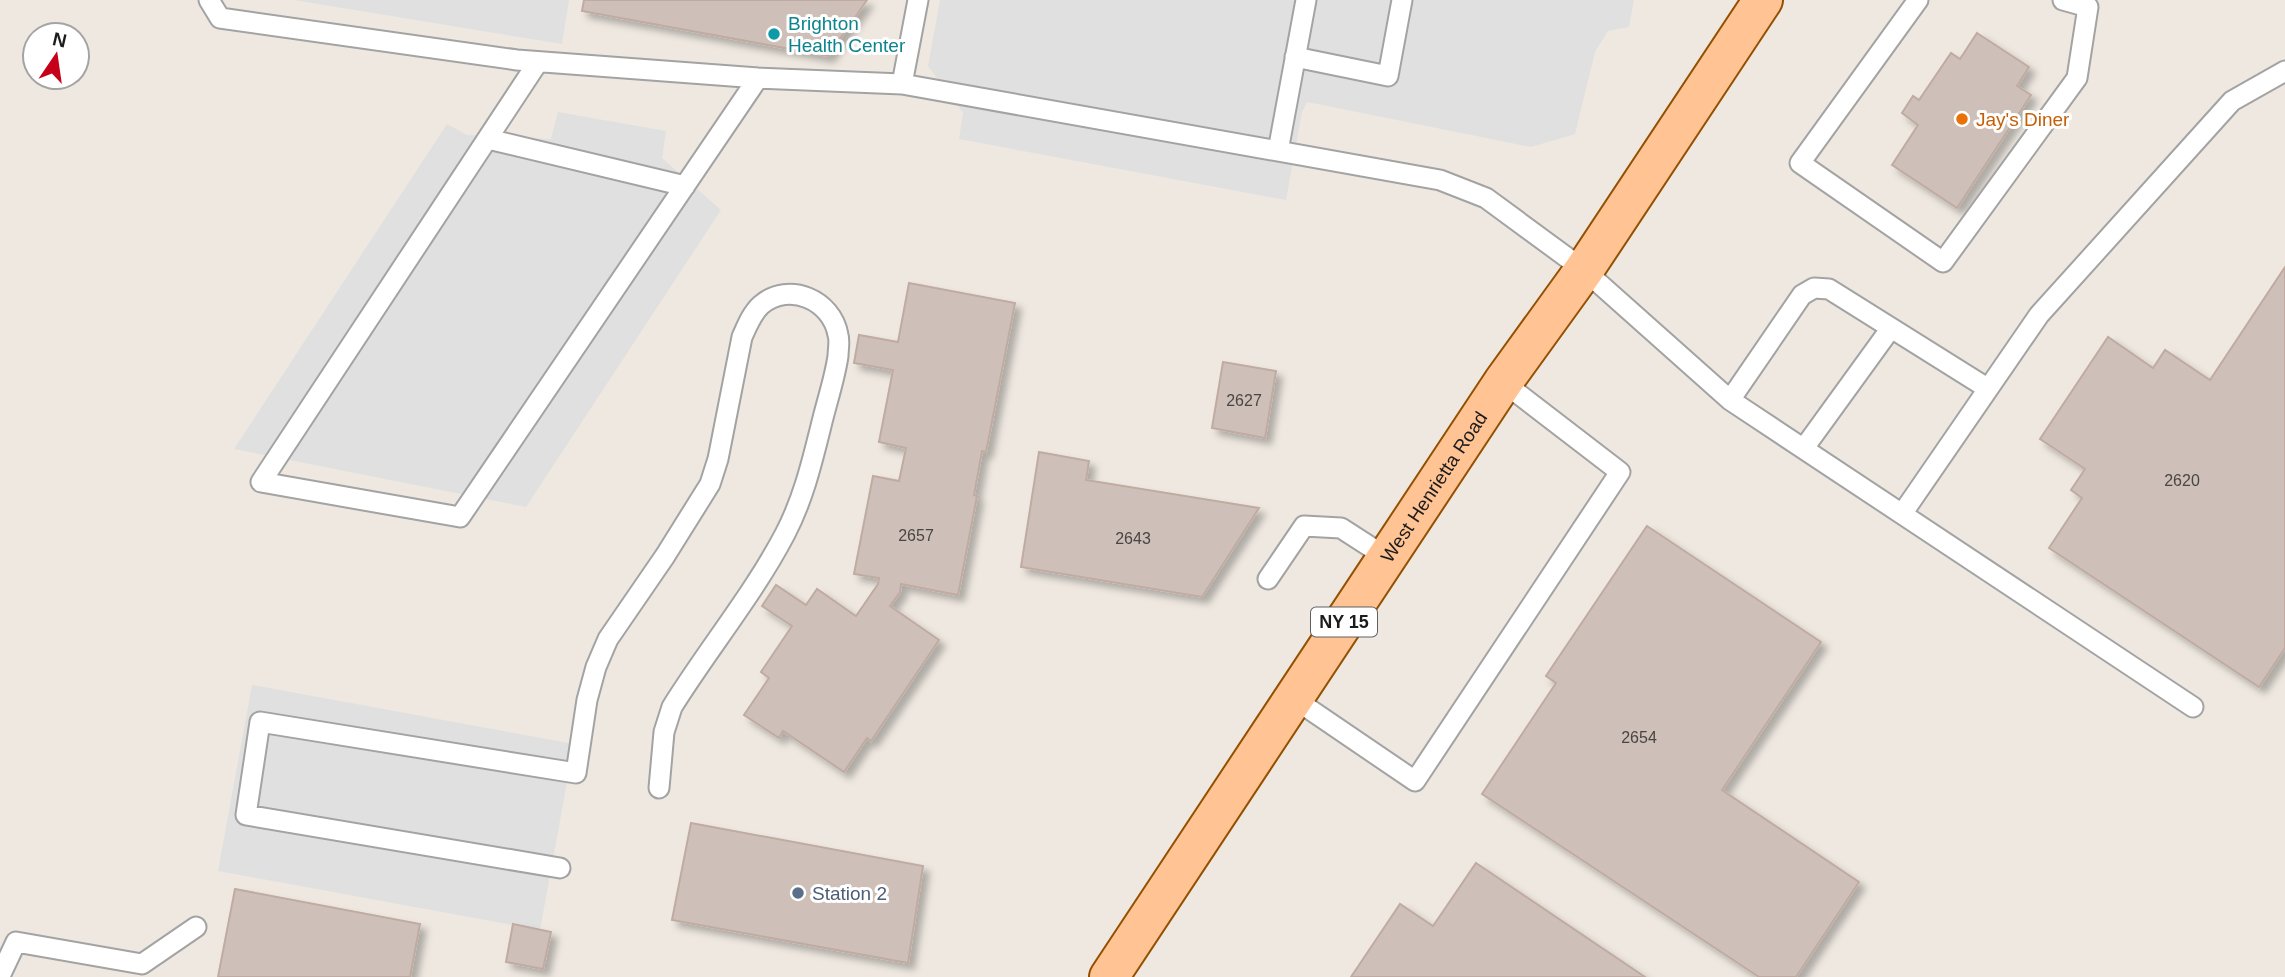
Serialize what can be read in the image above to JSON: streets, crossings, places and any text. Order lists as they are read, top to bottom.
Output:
{
  "streets": {
    "main road": ["West Henrietta Road", "NY 15"]
  },
  "places": ["Brighton Health Center", "Jay's Diner", "Station 2"],
  "house_numbers": [
    "2627",
    "2620",
    "2657",
    "2643",
    "2654"
  ],
  "north": "top"
}
